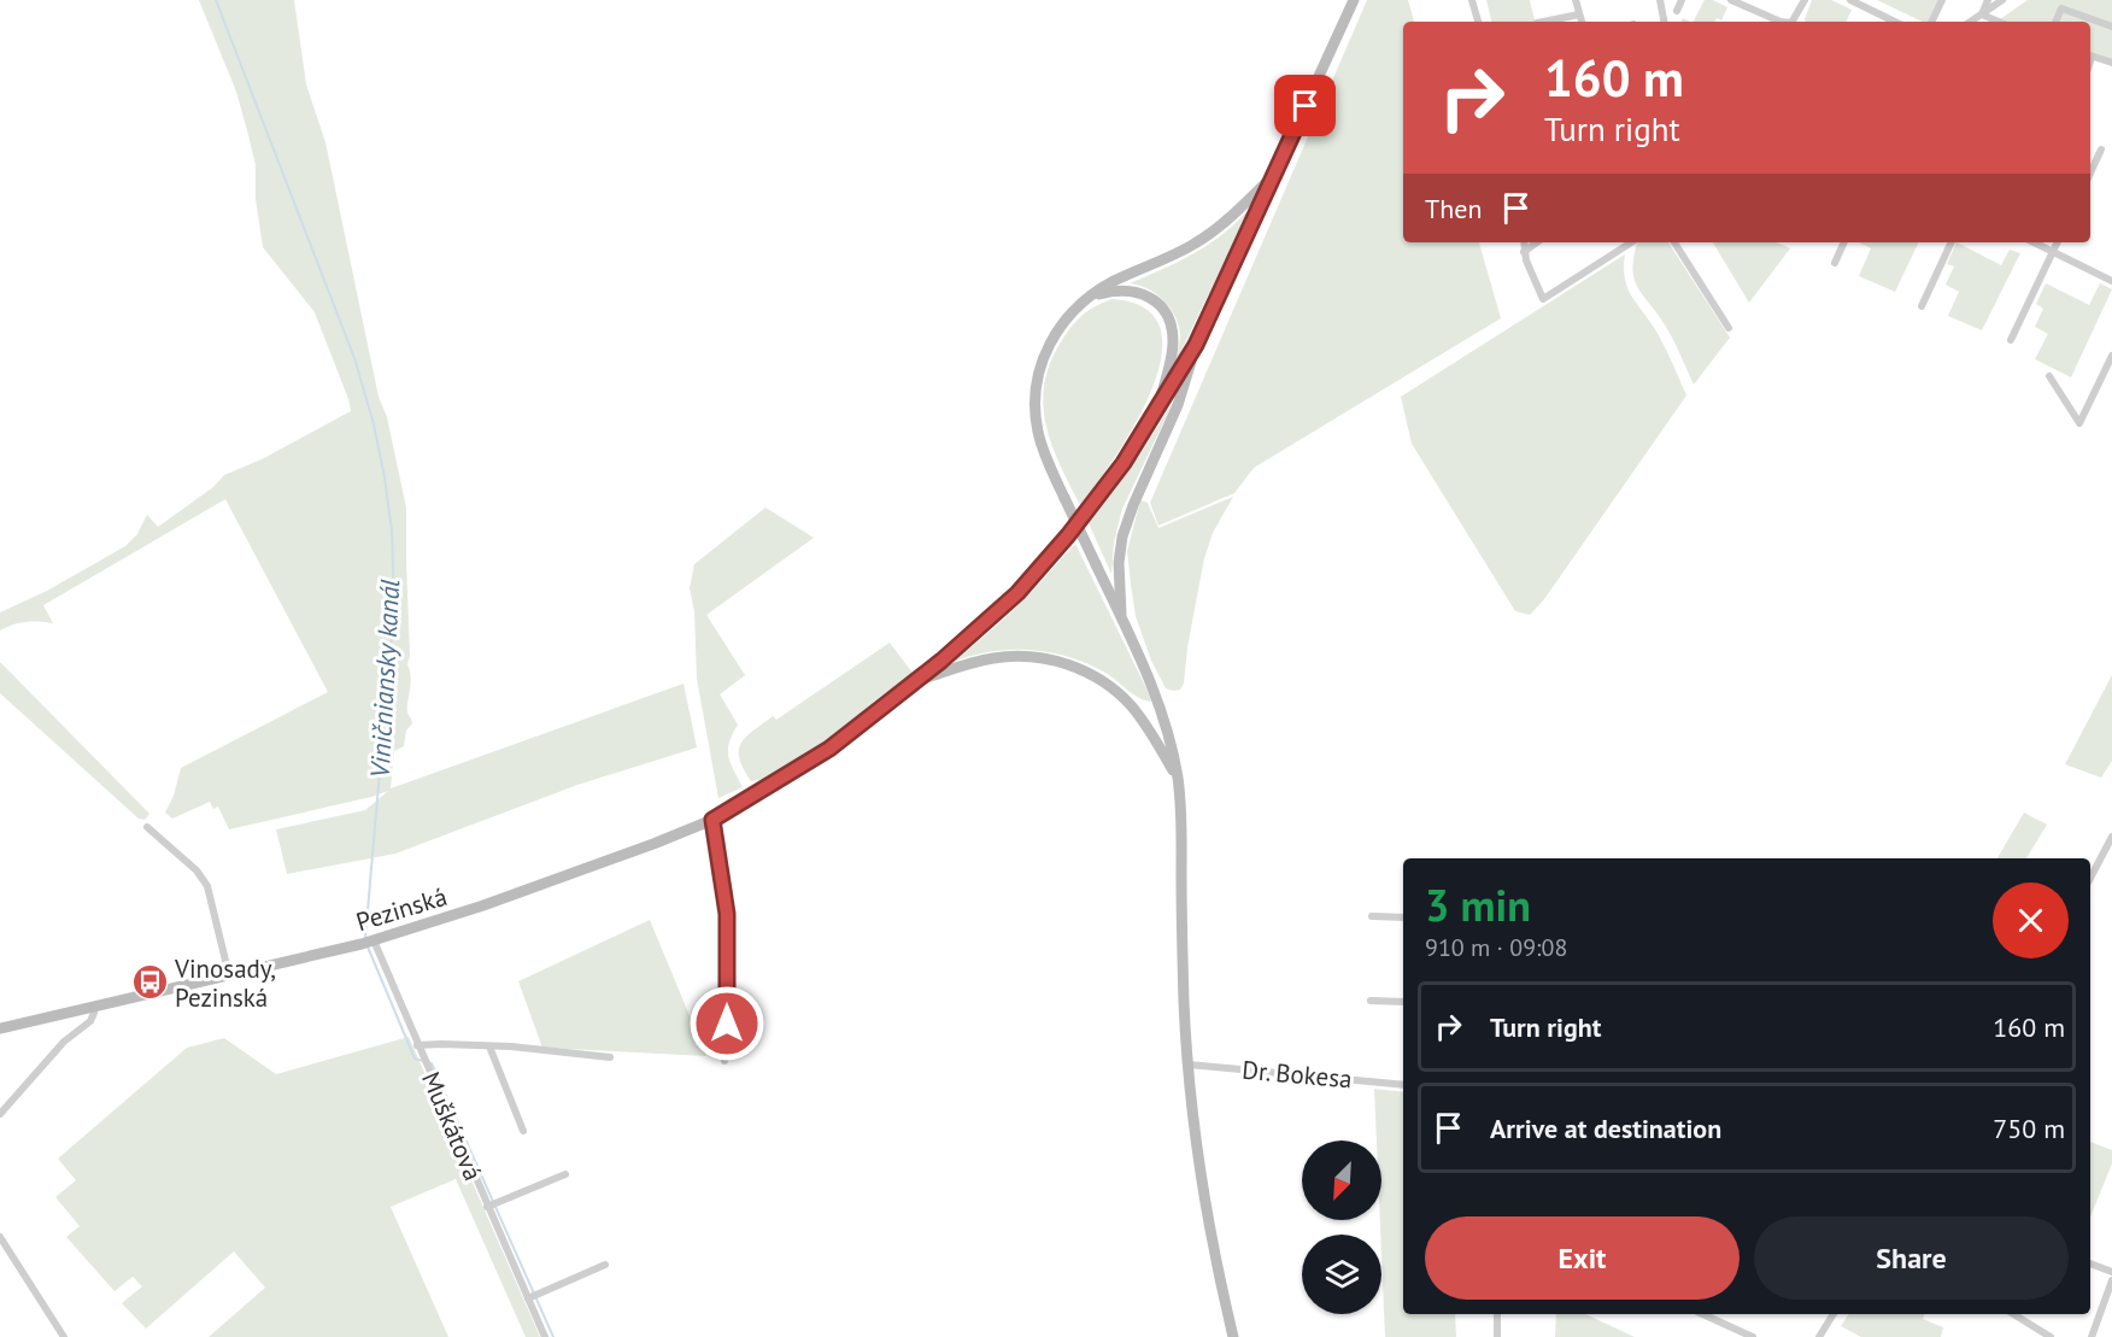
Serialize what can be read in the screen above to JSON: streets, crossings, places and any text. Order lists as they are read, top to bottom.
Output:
{
  "streets": {
    "main road": ["Pezinská"],
    "street": ["Dr. Bokesa", "Muškátová"]
  },
  "crossings": [
    ["Pezinská", "Muškátová"]
  ],
  "water": ["Viničniansky kanál"],
  "places": {
    "bus stop": ["Vinosady, Pezinská"]
  },
  "north": "bottom left",
  "page": {
    "turn": ["160 m", "Turn right"],
    "then": "Then",
    "heading": ["3 min", "910 m · 09:08"],
    "list": [
      {
        "name": "Turn right",
        "value": "160 m"
      },
      {
        "name": "Arrive at destination",
        "value": "750 m"
      }
    ],
    "buttons": ["Exit", "Share"]
  }
}
